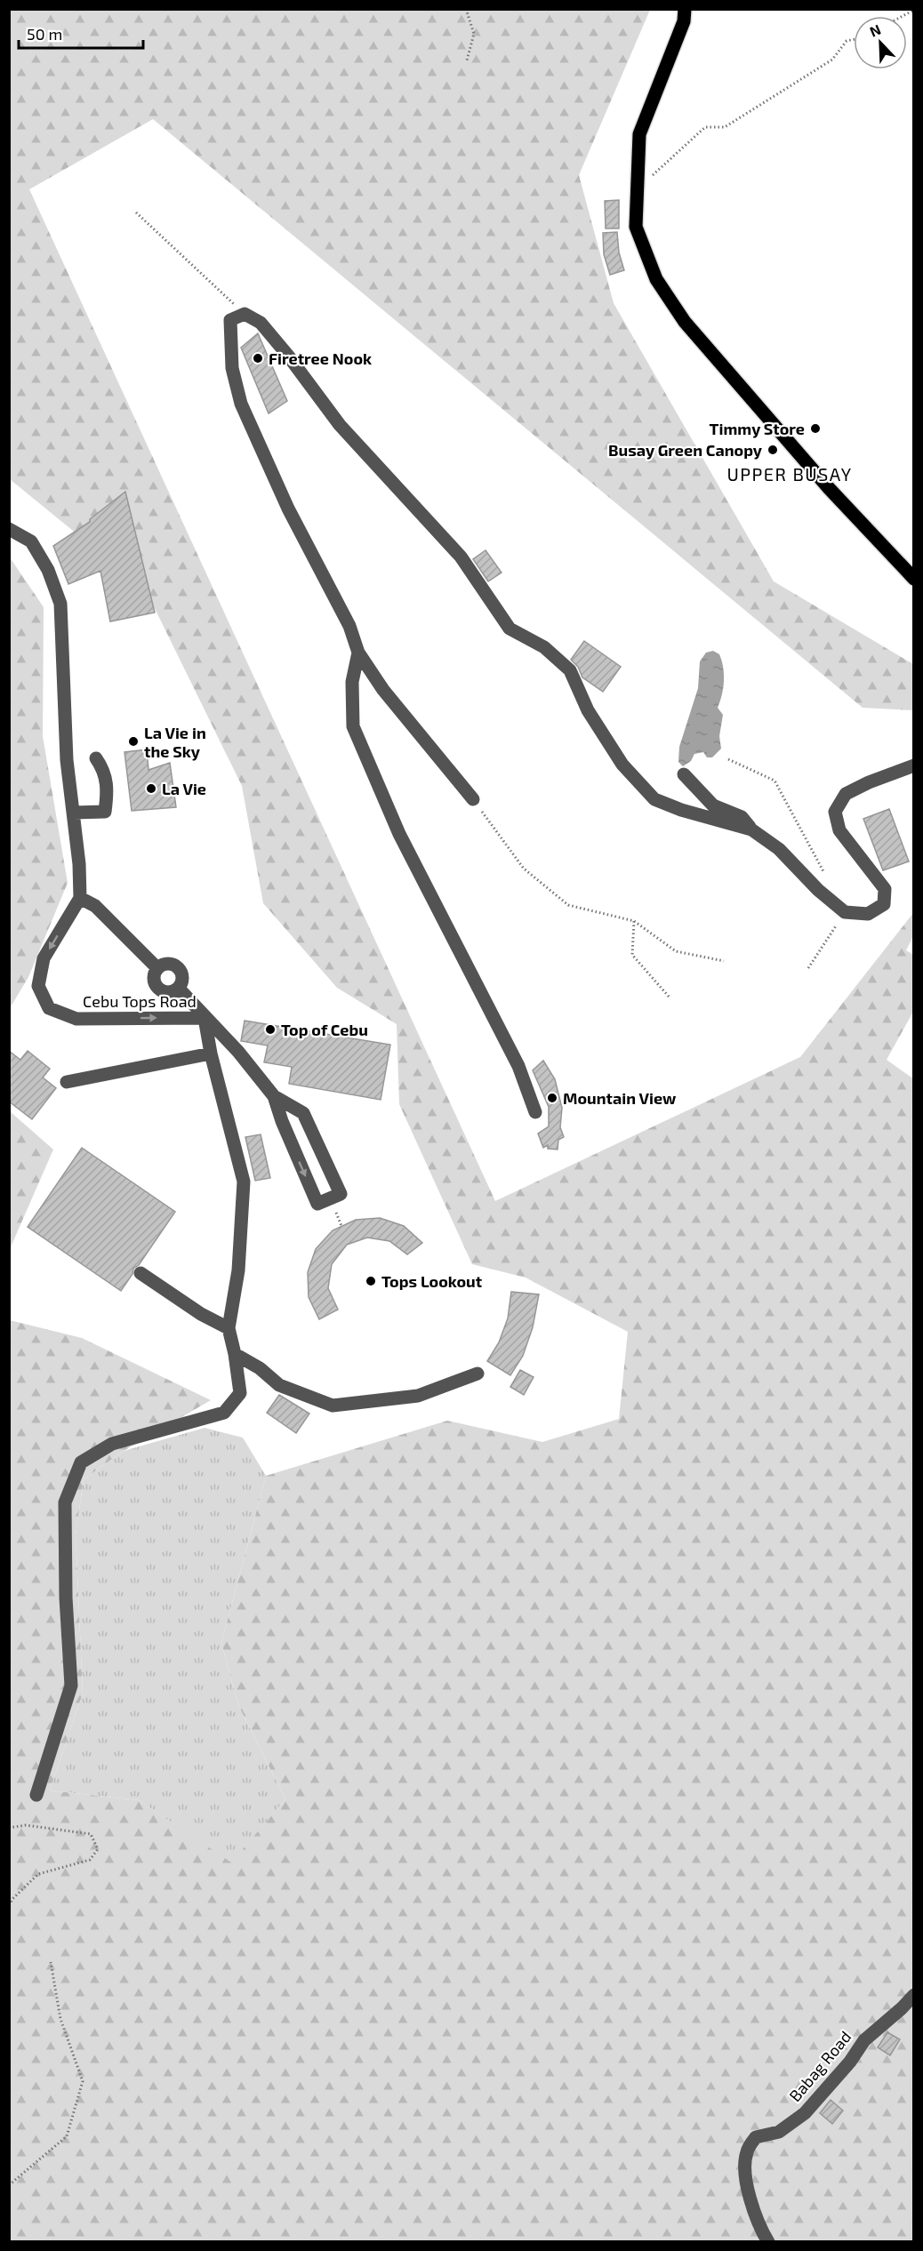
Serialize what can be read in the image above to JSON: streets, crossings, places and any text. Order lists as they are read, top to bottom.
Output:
{
  "streets": {
    "street": ["Cebu Tops Road", "Babag Road"]
  },
  "districts": ["UPPER BUSAY"],
  "places": [
    "Firetree Nook",
    "Timmy Store",
    "Busay Green Canopy",
    "La Vie in the Sky",
    "La Vie",
    "Top of Cebu",
    "Mountain View",
    "Tops Lookout"
  ],
  "scale_bar": "50 m",
  "north": "top left"
}
